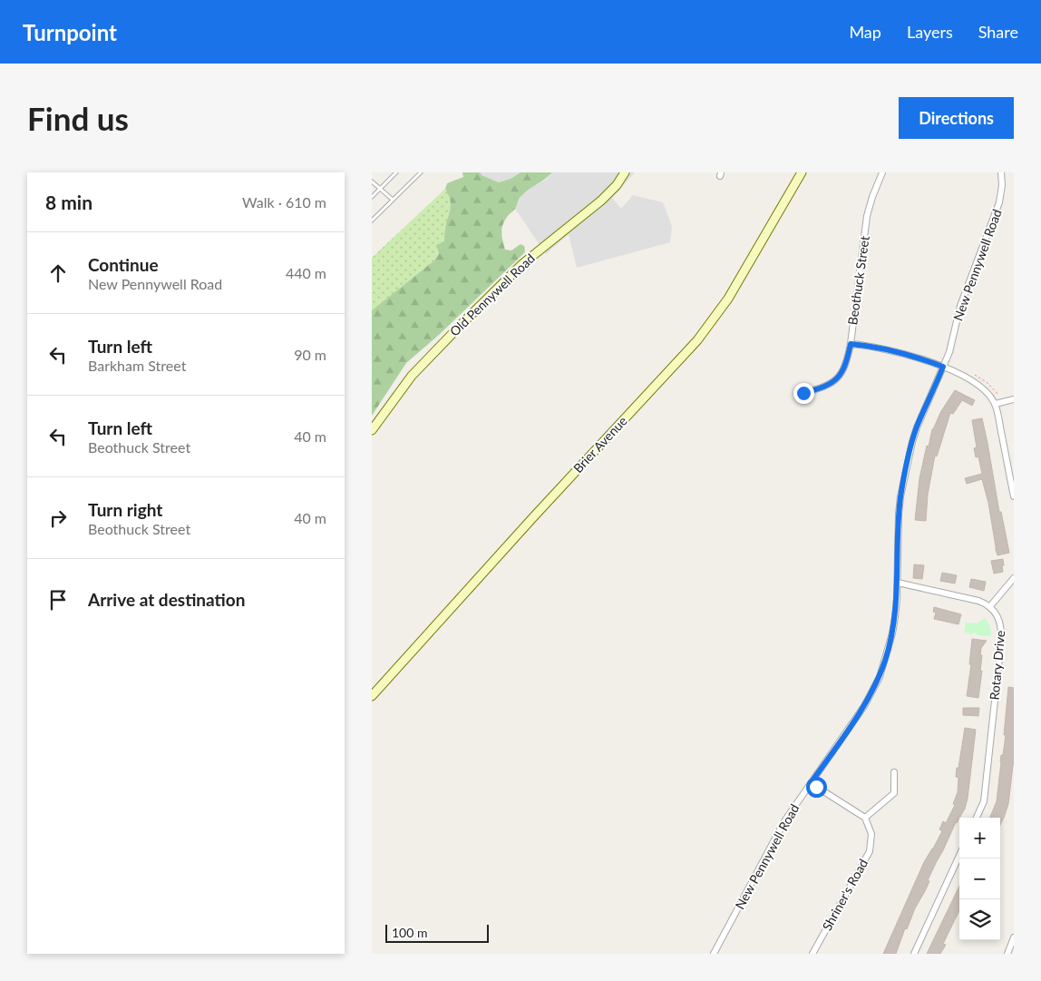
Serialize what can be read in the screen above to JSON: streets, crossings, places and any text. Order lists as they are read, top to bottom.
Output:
{
  "streets": {
    "main road": ["Old Pennywell Road", "Brier Avenue"],
    "street": [
      "New Pennywell Road",
      "Beothuck Street",
      "Rotary Drive",
      "Shriner's Road"
    ]
  },
  "scale_bar": "100 m",
  "page": {
    "header": "Turnpoint",
    "nav": ["Map", "Layers", "Share"],
    "buttons": "Directions",
    "title": "Find us",
    "heading": ["8 min", "Walk · 610 m"],
    "list": [
      ["Continue", "New Pennywell Road", "440 m"],
      ["Turn left", "Barkham Street", "90 m"],
      ["Turn left", "Beothuck Street", "40 m"],
      ["Turn right", "Beothuck Street", "40 m"],
      "Arrive at destination"
    ],
    "map_buttons": ["+", "−"],
    "scale": "100 m"
  }
}
